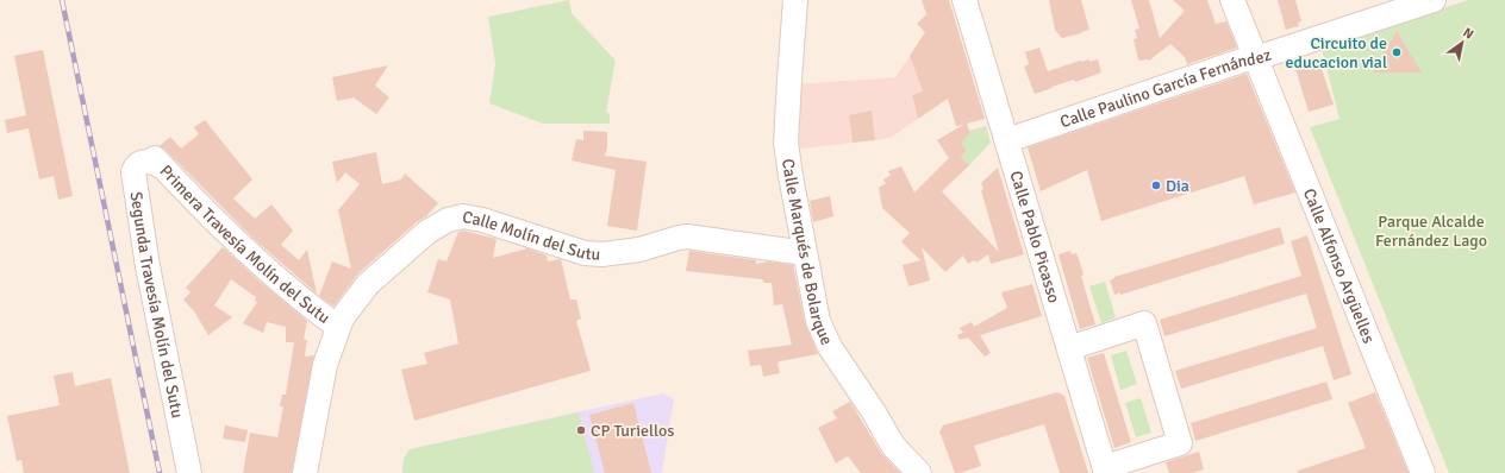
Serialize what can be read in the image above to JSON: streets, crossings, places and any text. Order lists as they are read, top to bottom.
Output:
{
  "streets": {
    "street": [
      "Calle Paulino García Fernández",
      "Calle Molín del Sutu",
      "Calle Pablo Picasso",
      "Primera Travesía Molín del Sutu",
      "Calle Marqués de Bolarque",
      "Calle Alfonso Argüelles",
      "Segunda Travesía Molín del Sutu"
    ]
  },
  "crossings": [
    ["Calle Paulino García Fernández", "Calle Pablo Picasso"],
    ["Calle Paulino García Fernández", "Calle Alfonso Argüelles"],
    ["Calle Molín del Sutu", "Primera Travesía Molín del Sutu"],
    ["Calle Molín del Sutu", "Calle Marqués de Bolarque"],
    ["Primera Travesía Molín del Sutu", "Segunda Travesía Molín del Sutu"]
  ],
  "parks": ["Parque Alcalde Fernández Lago"],
  "places": ["Circuito de educacion vial", "Dia", "CP Turiellos"],
  "north": "top right"
}
